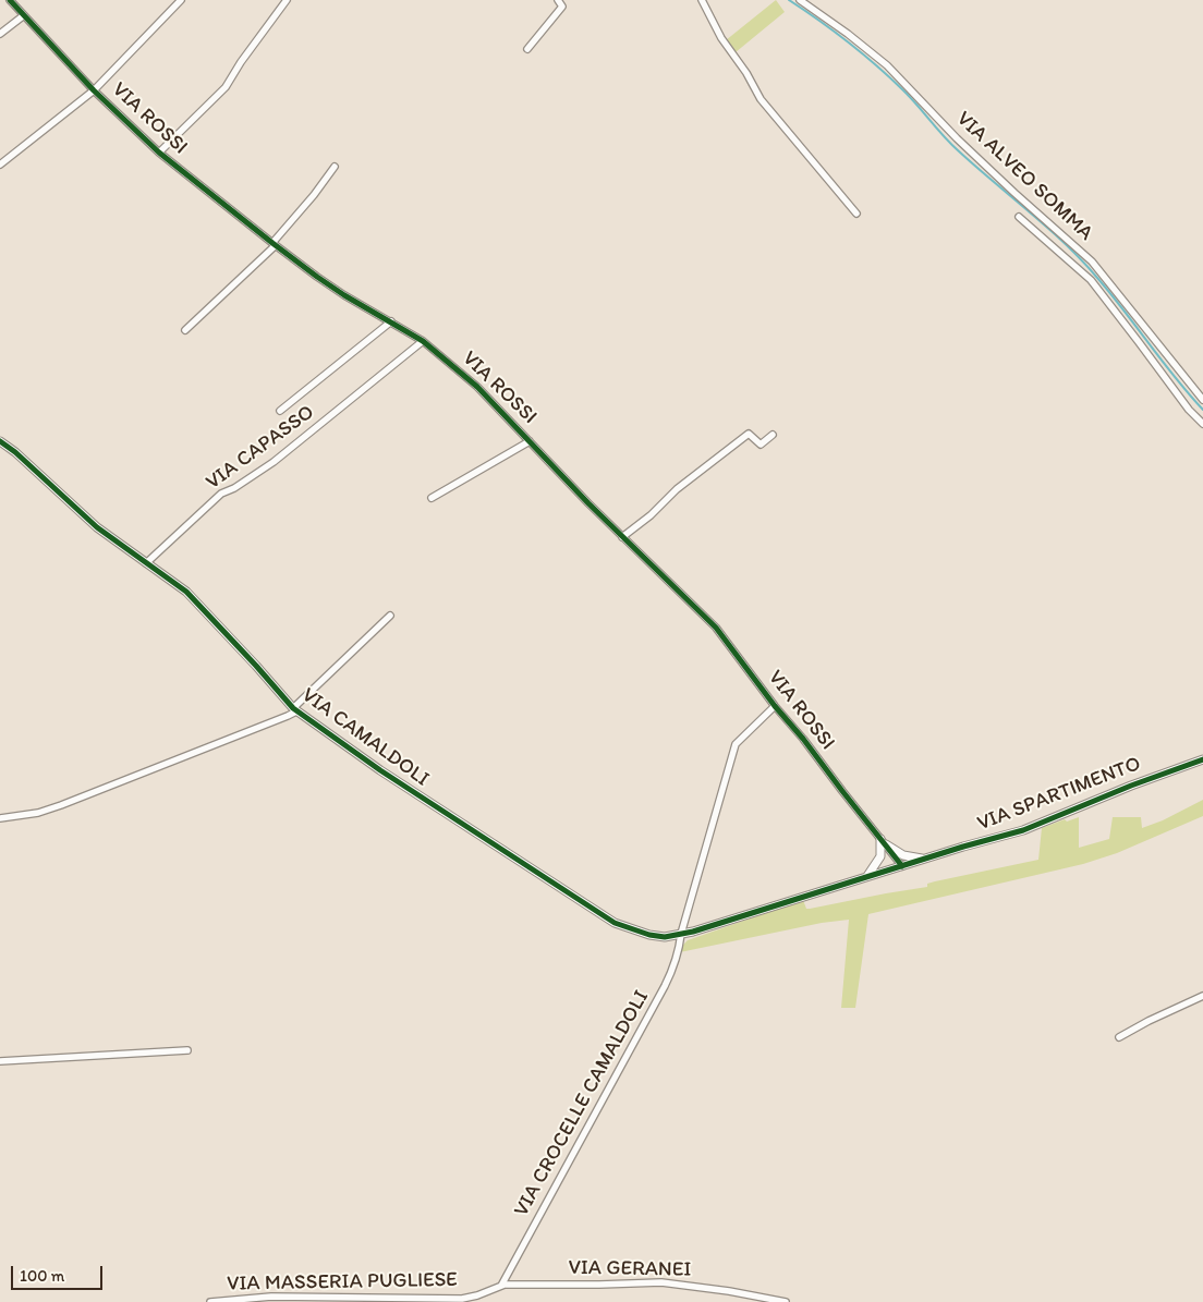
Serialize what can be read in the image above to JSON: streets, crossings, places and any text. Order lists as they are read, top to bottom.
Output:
{
  "streets": {
    "street": [
      "VIA ROSSI",
      "VIA ALVEO SOMMA",
      "VIA CAPASSO",
      "VIA CAMALDOLI",
      "VIA SPARTIMENTO",
      "VIA CROCELLE CAMALDOLI",
      "VIA GERANEI",
      "VIA MASSERIA PUGLIESE"
    ]
  },
  "crossings": [
    ["VIA ROSSI", "VIA CAPASSO"],
    ["VIA ROSSI", "VIA SPARTIMENTO"],
    ["VIA ROSSI", "VIA CROCELLE CAMALDOLI"],
    ["VIA CAPASSO", "VIA CAMALDOLI"],
    ["VIA CAMALDOLI", "VIA SPARTIMENTO"],
    ["VIA CAMALDOLI", "VIA CROCELLE CAMALDOLI"],
    ["VIA SPARTIMENTO", "VIA CROCELLE CAMALDOLI"],
    ["VIA CROCELLE CAMALDOLI", "VIA GERANEI"],
    ["VIA CROCELLE CAMALDOLI", "VIA MASSERIA PUGLIESE"],
    ["VIA GERANEI", "VIA MASSERIA PUGLIESE"]
  ],
  "scale_bar": "100 m"
}
